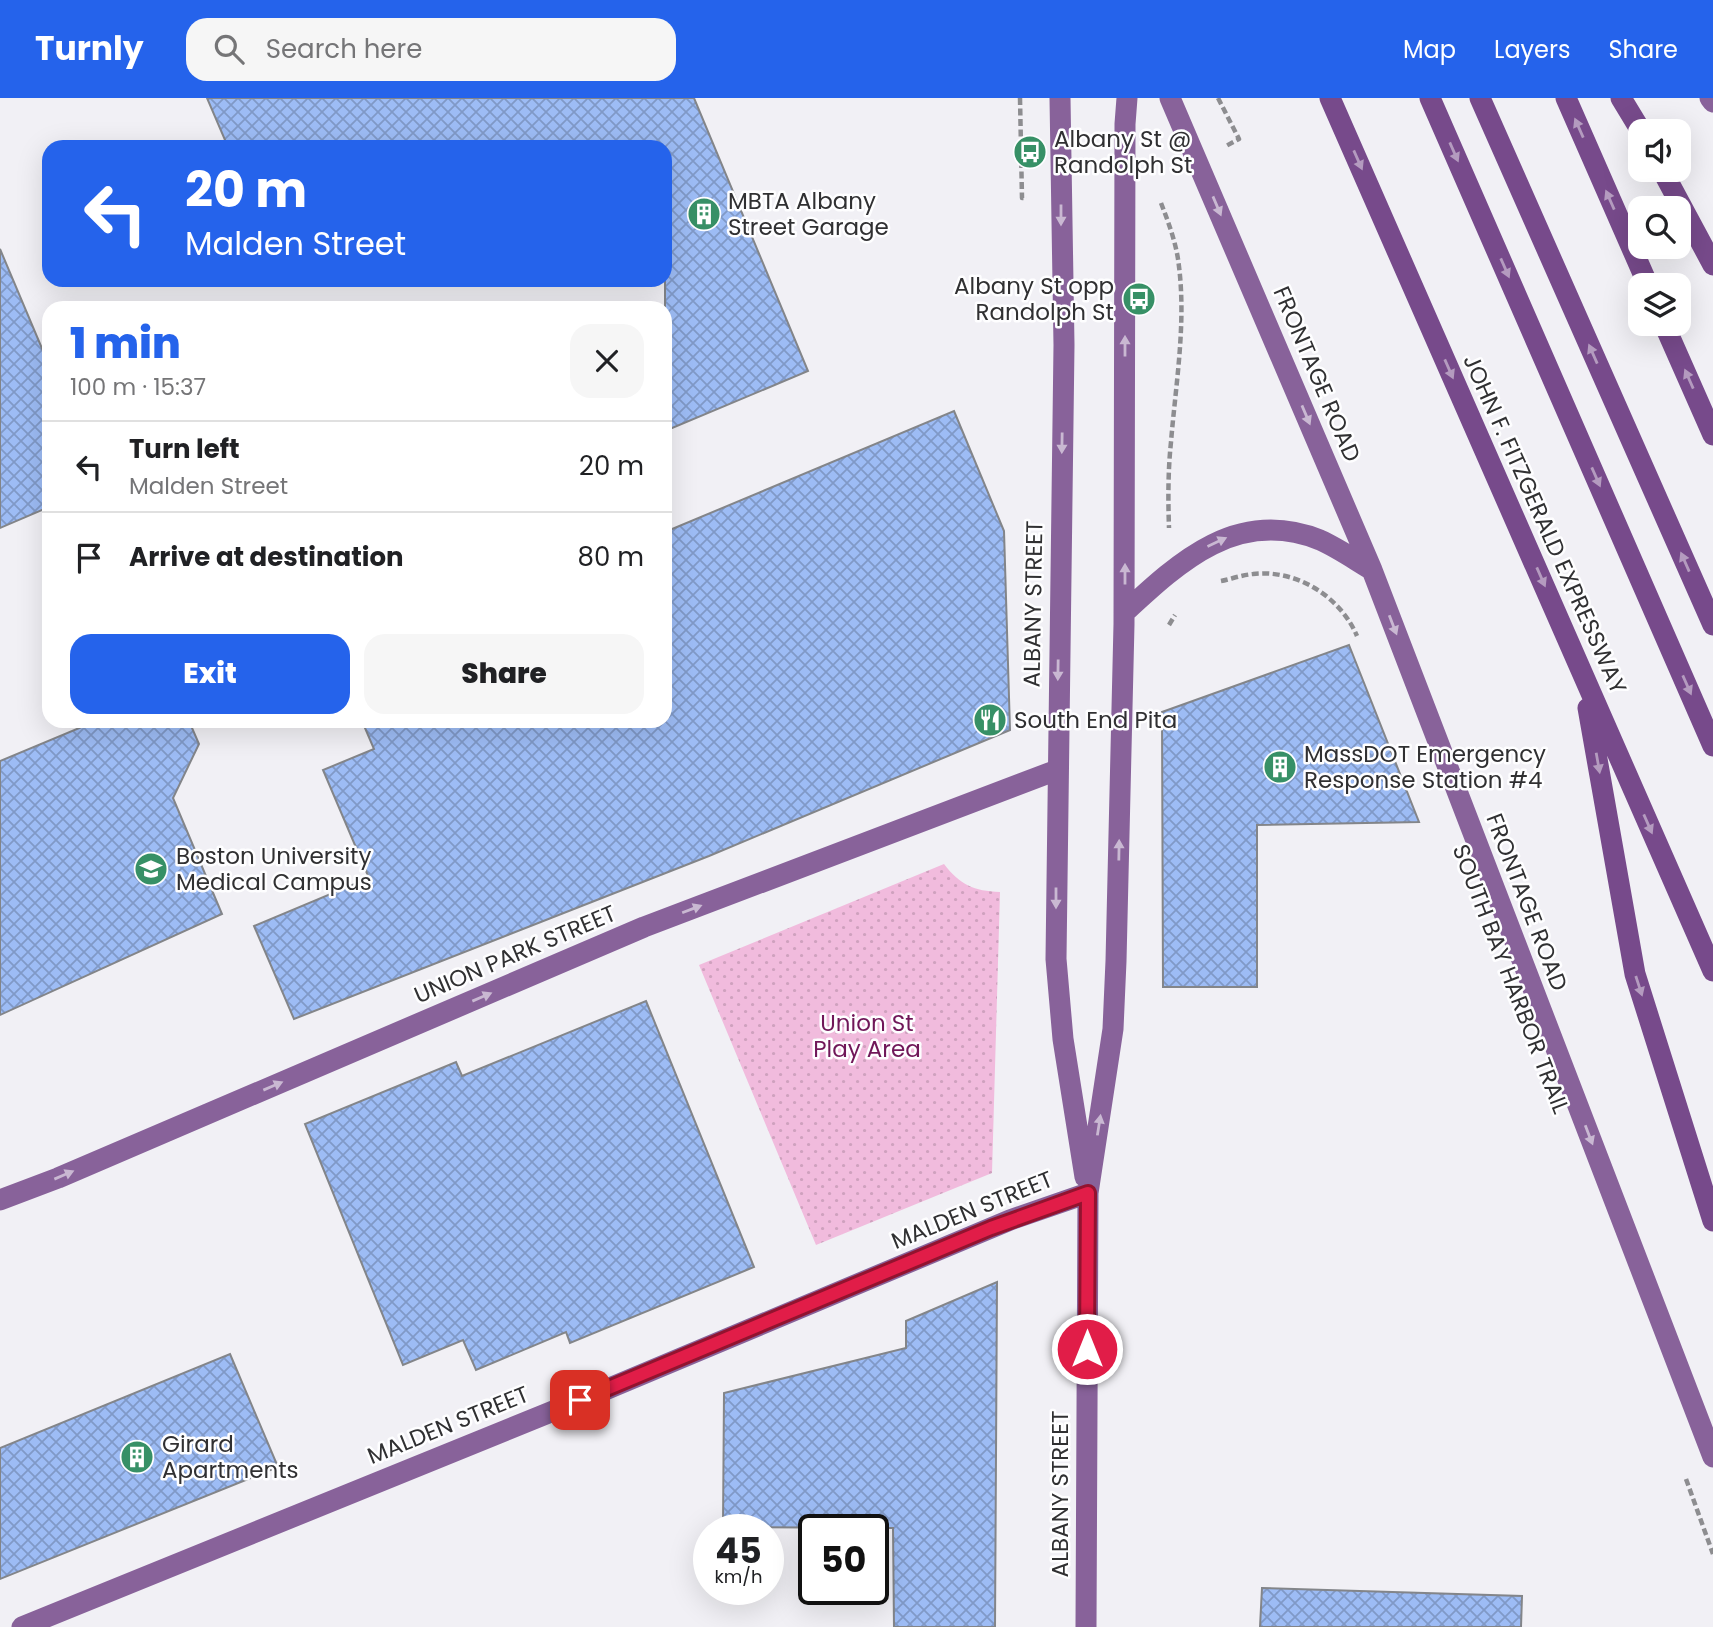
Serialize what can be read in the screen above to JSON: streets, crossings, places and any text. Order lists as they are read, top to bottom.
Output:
{
  "streets": {
    "highway": ["JOHN F. FITZGERALD EXPRESSWAY"],
    "main road": [
      "FRONTAGE ROAD",
      "ALBANY STREET",
      "UNION PARK STREET",
      "MALDEN STREET"
    ]
  },
  "crossings": [
    ["ALBANY STREET", "UNION PARK STREET"],
    ["ALBANY STREET", "MALDEN STREET"]
  ],
  "one_way": ["FRONTAGE ROAD", "UNION PARK STREET"],
  "parks": ["Union St Play Area"],
  "places": {
    "bus stop": ["Albany St @ Randolph St", "Albany St opp Randolph St"],
    "building": ["MBTA Albany Street Garage", "MassDOT Emergency Response Station #4", "Girard Apartments"],
    "restaurant": ["South End Pita"],
    "school or university": ["Boston University Medical Campus"]
  },
  "page": {
    "header": "Turnly",
    "search": "Search here",
    "nav": ["Map", "Layers", "Share"],
    "turn": ["20 m", "Malden Street"],
    "heading": ["1 min", "100 m · 15:37"],
    "list": [
      {
        "name": "Turn left",
        "note": "Malden Street",
        "value": "20 m"
      },
      {
        "name": "Arrive at destination",
        "value": "80 m"
      }
    ],
    "buttons": ["Exit", "Share"],
    "speed": "45 km/h",
    "limit": "50"
  }
}
